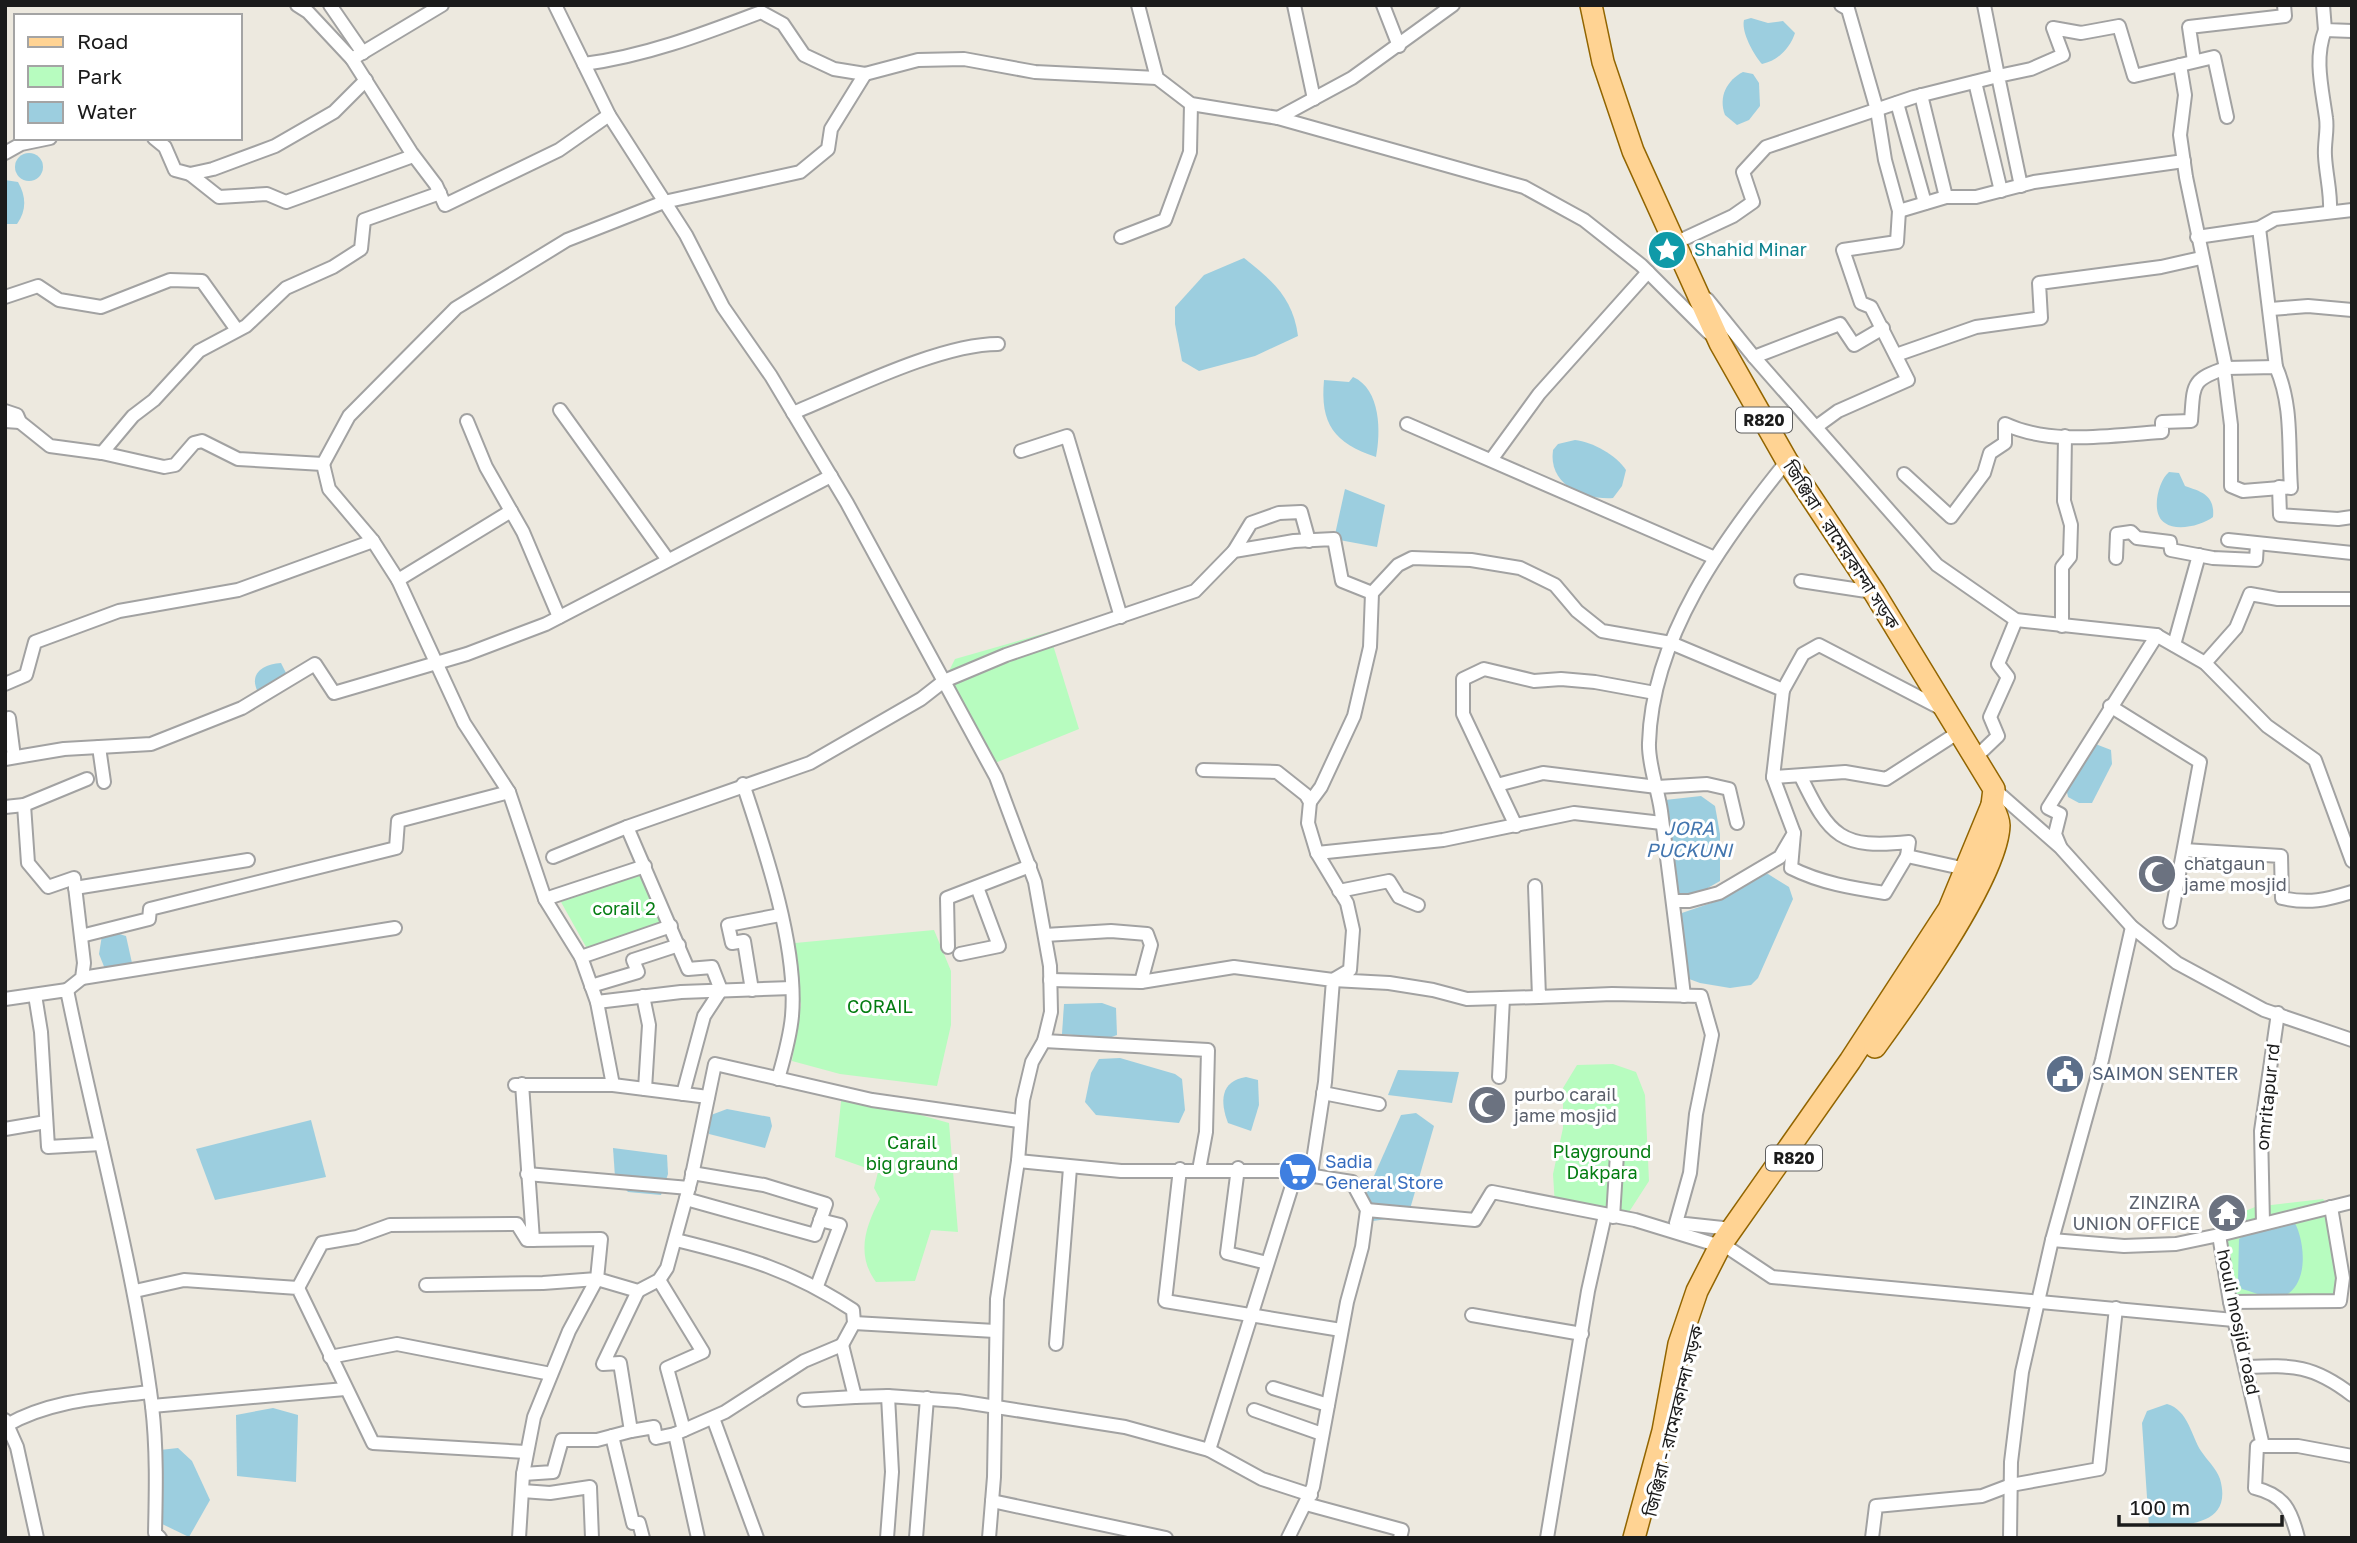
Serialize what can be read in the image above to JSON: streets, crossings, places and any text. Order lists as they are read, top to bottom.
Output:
{
  "streets": {
    "main road": ["R820", "জিঞ্জিরা - রামেরকান্দা সড়ক"],
    "street": ["omritapur rd", "houli mosjid road"]
  },
  "crossings": [
    ["omritapur rd", "houli mosjid road"]
  ],
  "water": ["JORA PUCKUNI"],
  "parks": [
    "corail 2",
    "CORAIL",
    "Carail big graund",
    "Playground Dakpara"
  ],
  "places": {
    "place": ["Shahid Minar"],
    "mosque": ["chatgaun jame mosjid", "purbo carail jame mosjid"],
    "public building": ["SAIMON SENTER"],
    "supermarket": ["Sadia General Store"],
    "temple": ["ZINZIRA UNION OFFICE"]
  },
  "legend": ["Road", "Park", "Water"],
  "scale_bar": "100 m"
}
